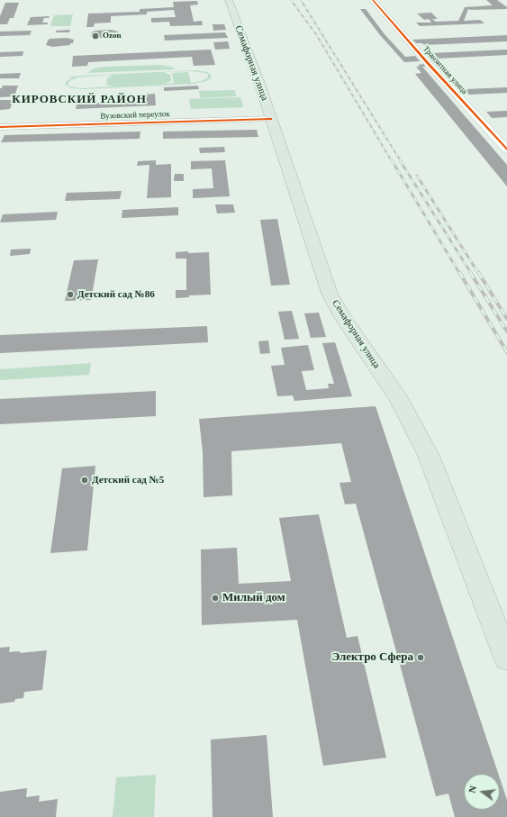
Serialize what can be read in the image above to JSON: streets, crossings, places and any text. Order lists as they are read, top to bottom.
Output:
{
  "streets": {
    "highway": ["Семафорная улица"],
    "street": ["Транзитная улица", "Вузовский переулок"]
  },
  "crossings": [
    ["Семафорная улица", "Вузовский переулок"]
  ],
  "districts": ["КИРОВСКИЙ РАЙОН"],
  "places": [
    "Ozon",
    "Детский сад №86",
    "Детский сад №5",
    "Милый дом",
    "Электро Сфера"
  ],
  "north": "left"
}
